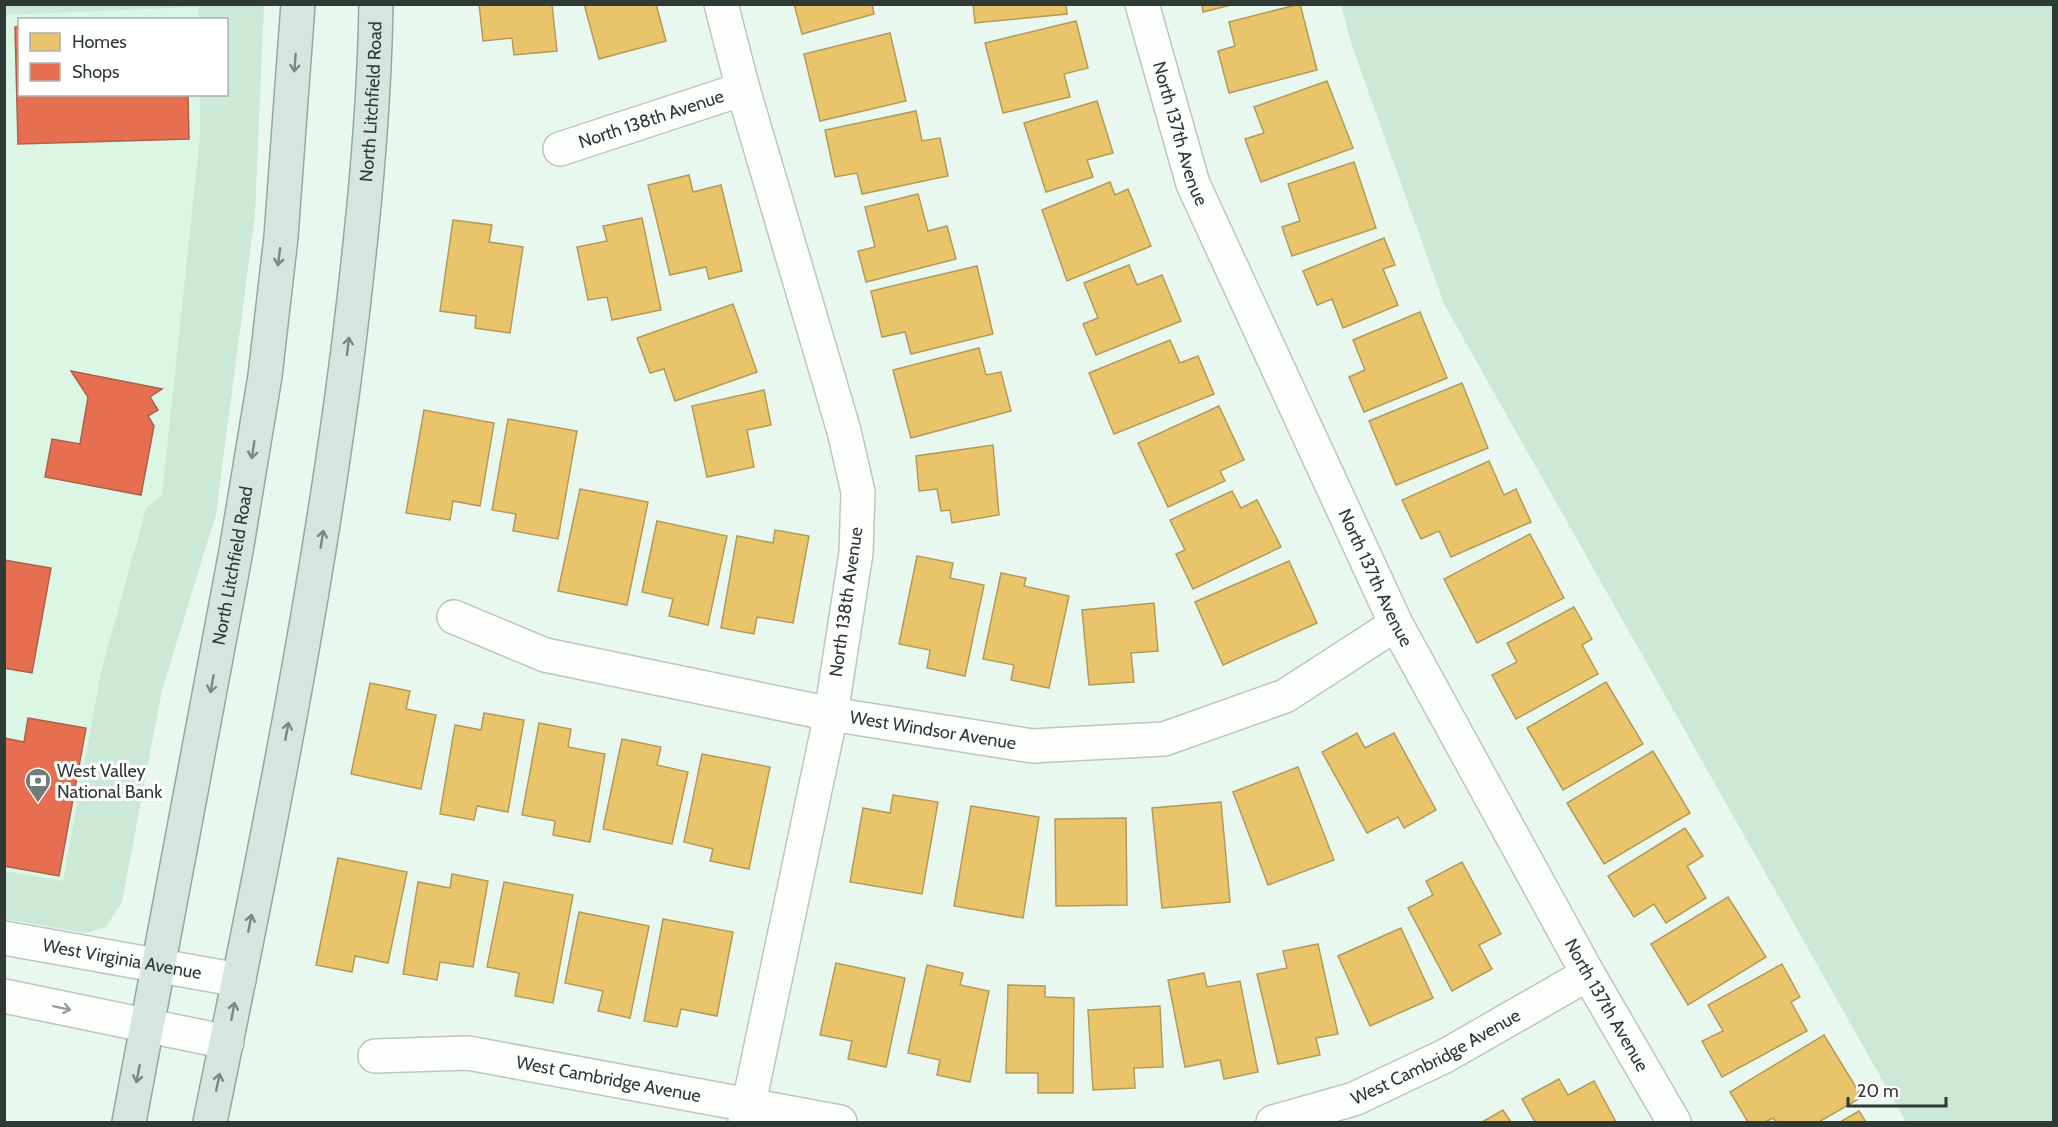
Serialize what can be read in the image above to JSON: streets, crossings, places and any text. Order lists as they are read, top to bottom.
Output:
{
  "streets": {
    "main road": ["North Litchfield Road"],
    "street": [
      "North 138th Avenue",
      "North 137th Avenue",
      "West Windsor Avenue",
      "West Virginia Avenue",
      "West Cambridge Avenue"
    ]
  },
  "crossings": [
    ["North Litchfield Road", "West Virginia Avenue"],
    ["North 138th Avenue", "West Windsor Avenue"],
    ["North 138th Avenue", "West Cambridge Avenue"],
    ["North 137th Avenue", "West Windsor Avenue"],
    ["North 137th Avenue", "West Cambridge Avenue"]
  ],
  "places": {
    "bank": ["West Valley National Bank"]
  },
  "legend": ["Homes", "Shops"],
  "scale_bar": "20 m"
}
